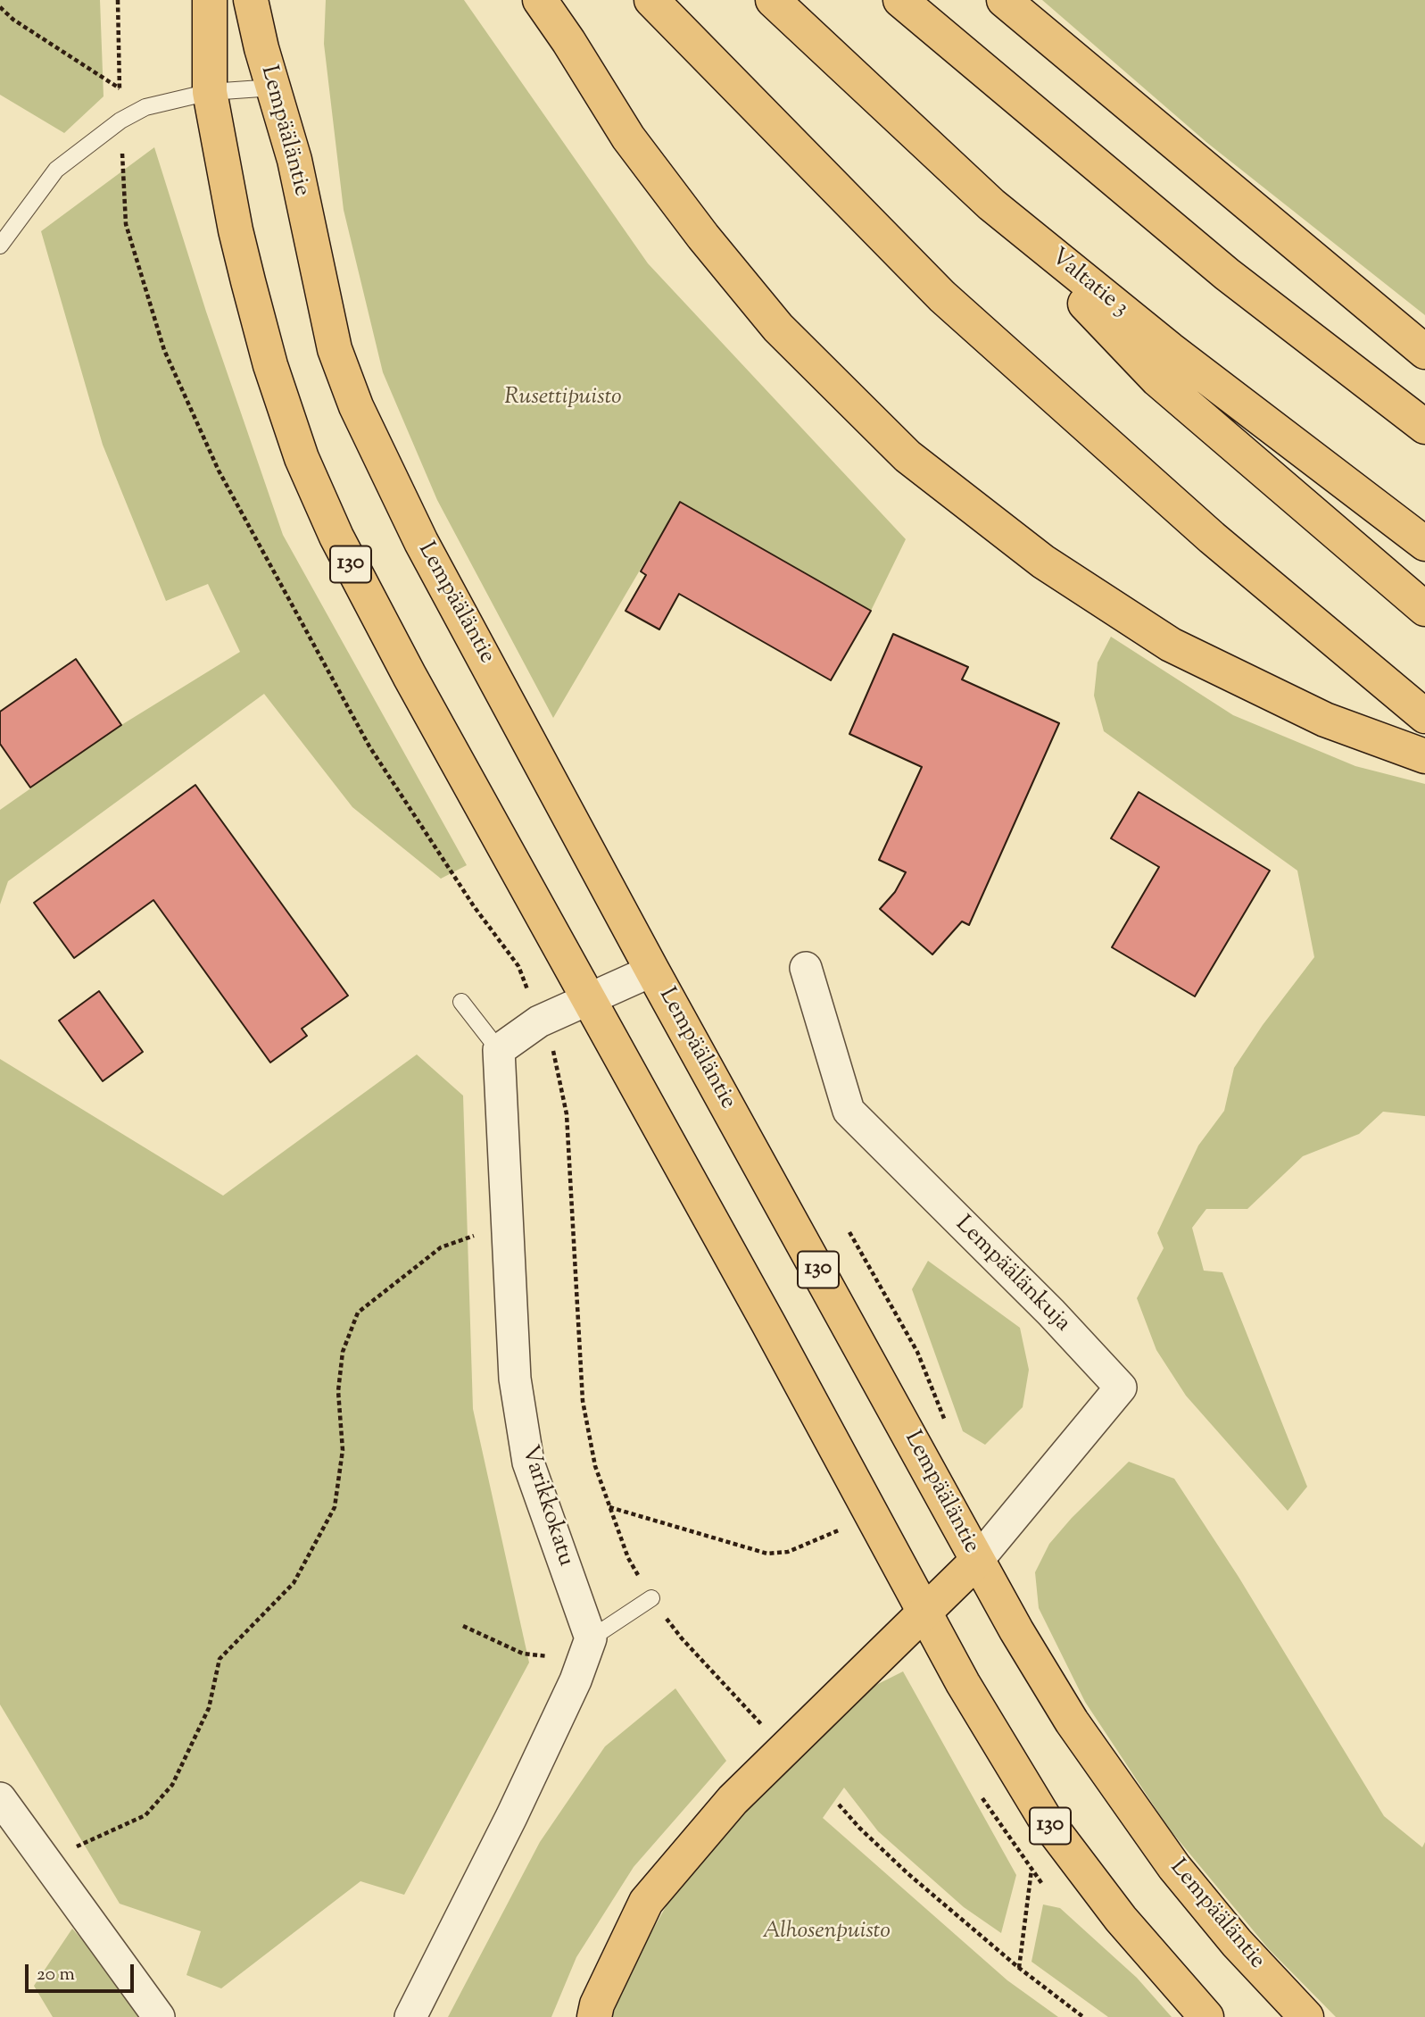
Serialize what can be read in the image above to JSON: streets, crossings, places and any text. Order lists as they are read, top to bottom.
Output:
{
  "streets": {
    "main road": ["Lempääläntie", "Valtatie 3", "130"],
    "street": ["Lempäälänkuja", "Varikkokatu"]
  },
  "crossings": [
    ["Lempääläntie", "Lempäälänkuja"]
  ],
  "parks": ["Rusettipuisto", "Alhosenpuisto"],
  "scale_bar": "20 m"
}
